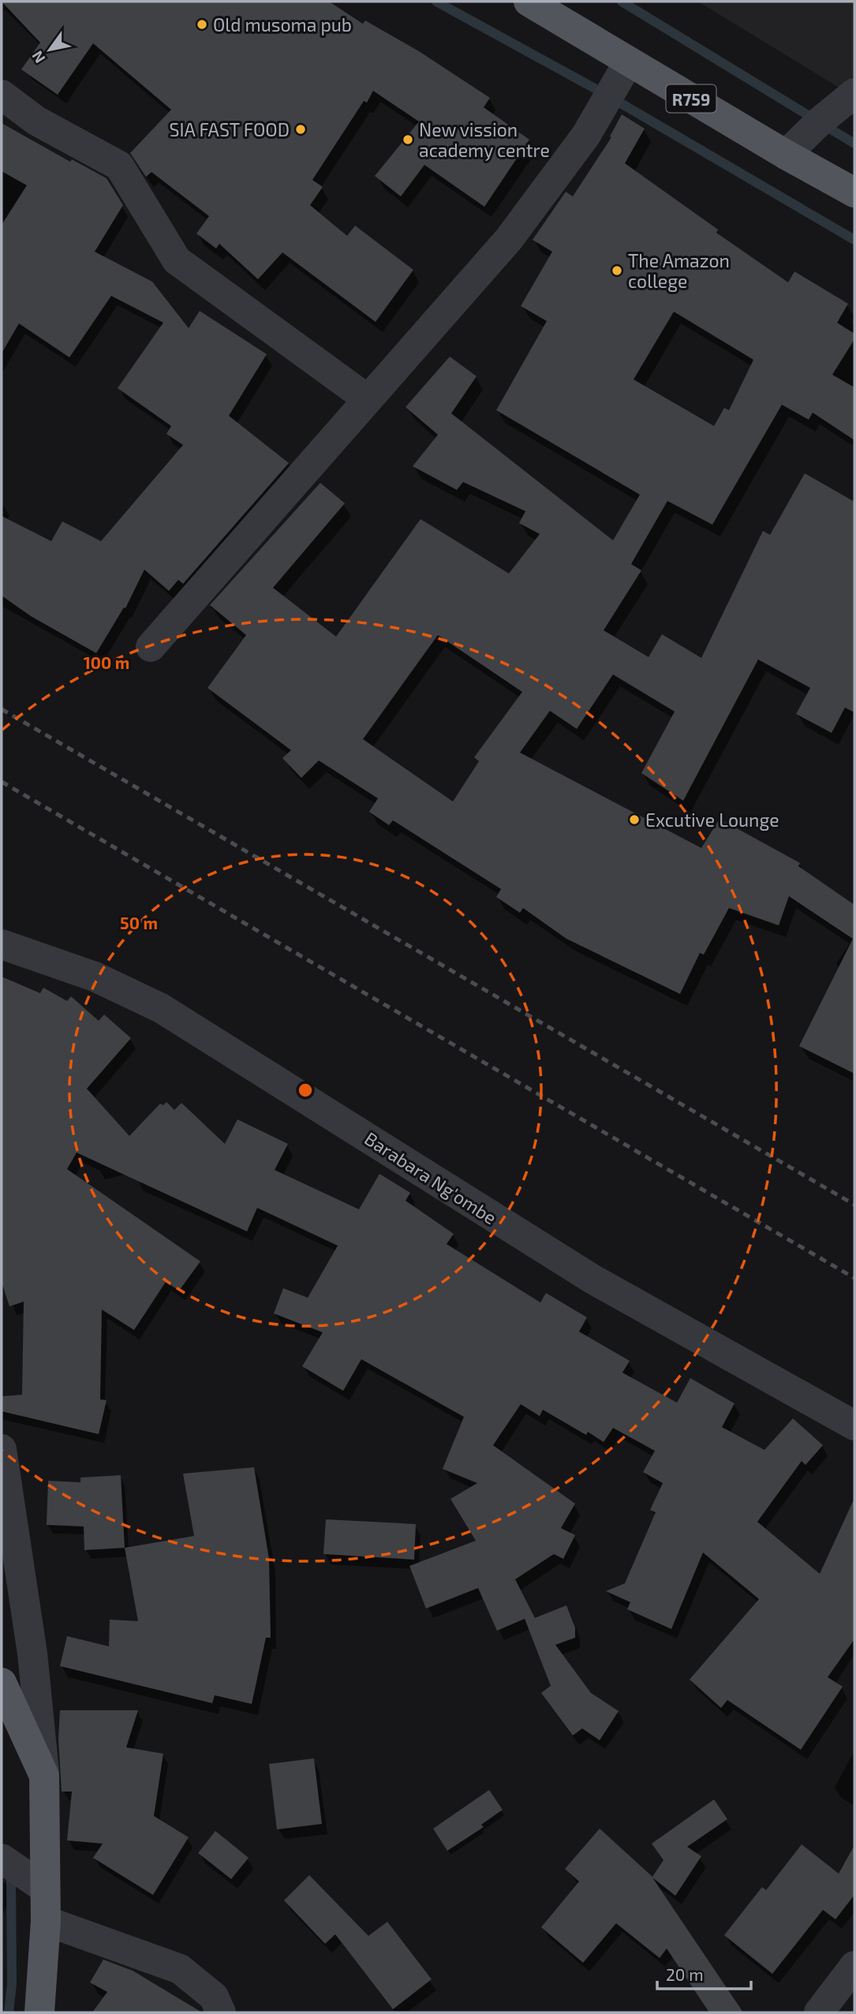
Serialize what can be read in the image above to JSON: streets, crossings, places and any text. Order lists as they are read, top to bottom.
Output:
{
  "streets": {
    "main road": ["R759"],
    "street": ["Barabara Ng'ombe"]
  },
  "places": [
    "Old musoma pub",
    "SIA FAST FOOD",
    "New vission academy centre",
    "The Amazon college",
    "Excutive Lounge"
  ],
  "scale_bar": "20 m",
  "north": "bottom left",
  "rings": ["100 m", "50 m"]
}
